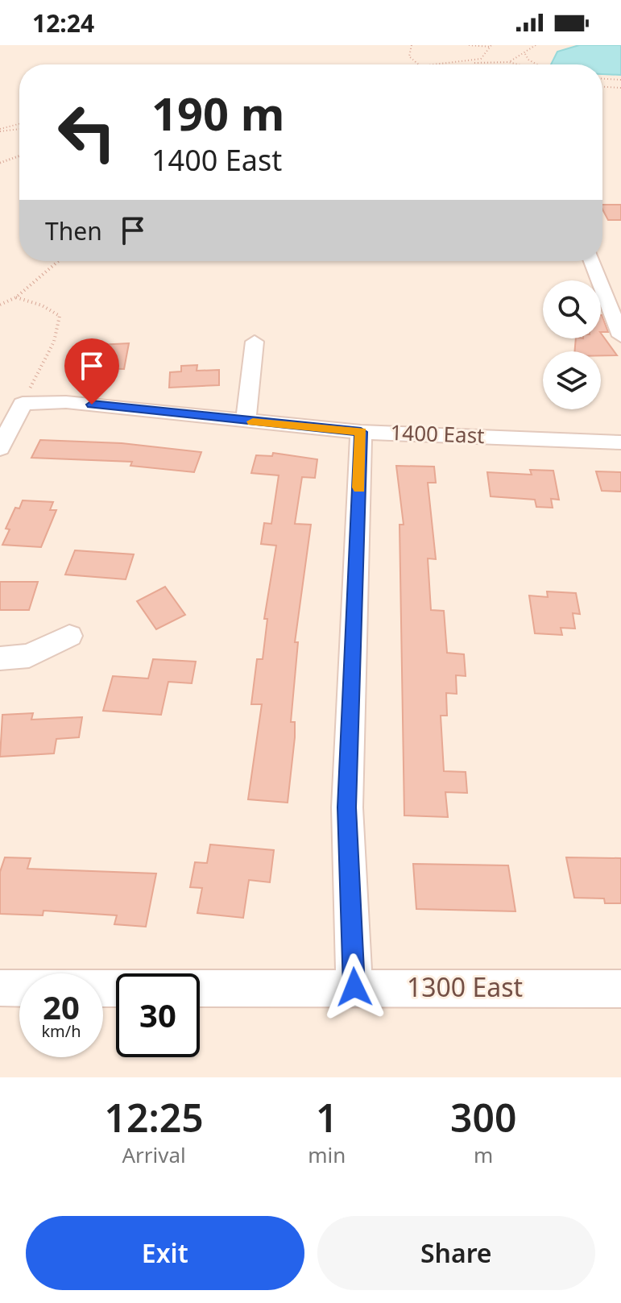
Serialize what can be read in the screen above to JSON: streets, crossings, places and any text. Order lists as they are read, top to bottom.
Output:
{
  "streets": {
    "street": ["1400 East", "1300 East"]
  },
  "page": {
    "status": "12:24",
    "turn": ["190 m", "1400 East"],
    "then": "Then",
    "speed": "20 km/h",
    "limit": "30",
    "eta": [
      "12:25",
      "Arrival",
      "1",
      "min",
      "300",
      "m"
    ],
    "buttons": ["Exit", "Share"]
  }
}
